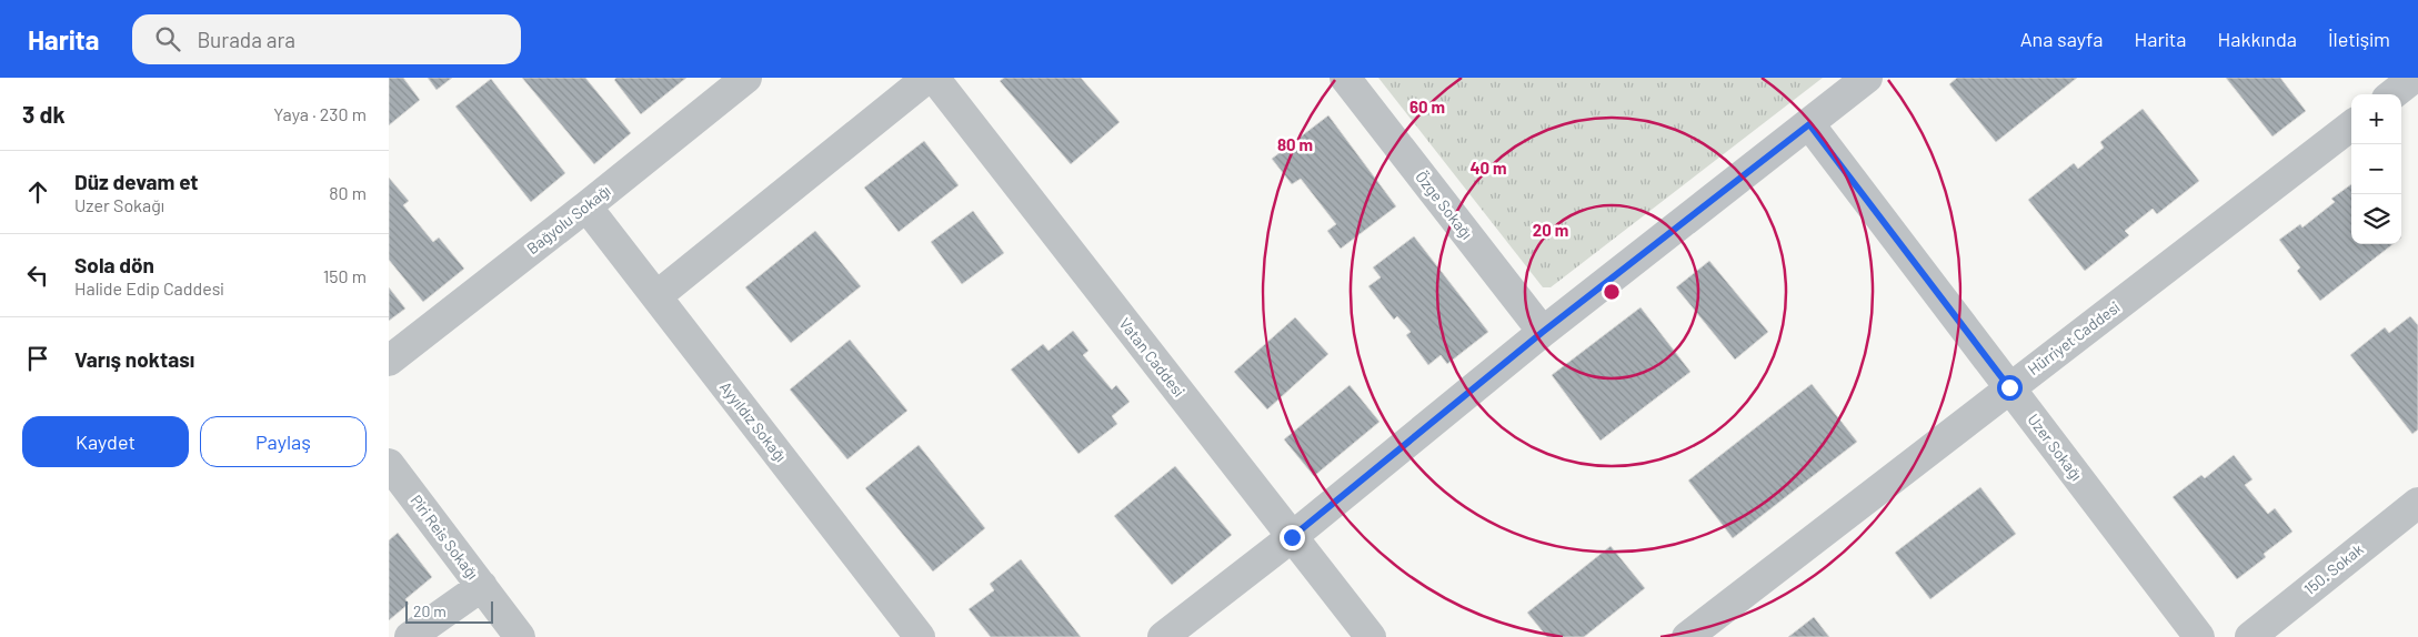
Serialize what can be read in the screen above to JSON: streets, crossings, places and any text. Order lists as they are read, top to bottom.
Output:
{
  "streets": {
    "street": [
      "Özge Sokağı",
      "Bağyolu Sokağı",
      "Hürriyet Caddesi",
      "Vatan Caddesi",
      "Ayyıldız Sokağı",
      "Uzer Sokağı",
      "Piri Reis Sokağı",
      "150. Sokak"
    ]
  },
  "crossings": [
    ["Bağyolu Sokağı", "Ayyıldız Sokağı"],
    ["Hürriyet Caddesi", "Uzer Sokağı"]
  ],
  "scale_bar": "20 m",
  "page": {
    "header": "Harita",
    "search": "Burada ara",
    "nav": [
      "Ana sayfa",
      "Harita",
      "Hakkında",
      "İletişim"
    ],
    "heading": ["3 dk", "Yaya · 230 m"],
    "map_buttons": ["+", "−"],
    "list": [
      ["Düz devam et", "Uzer Sokağı", "80 m"],
      ["Sola dön", "Halide Edip Caddesi", "150 m"],
      "Varış noktası"
    ],
    "buttons": ["Kaydet", "Paylaş"],
    "scale": "20 m"
  },
  "rings": [
    "60 m",
    "80 m",
    "40 m",
    "20 m"
  ]
}
